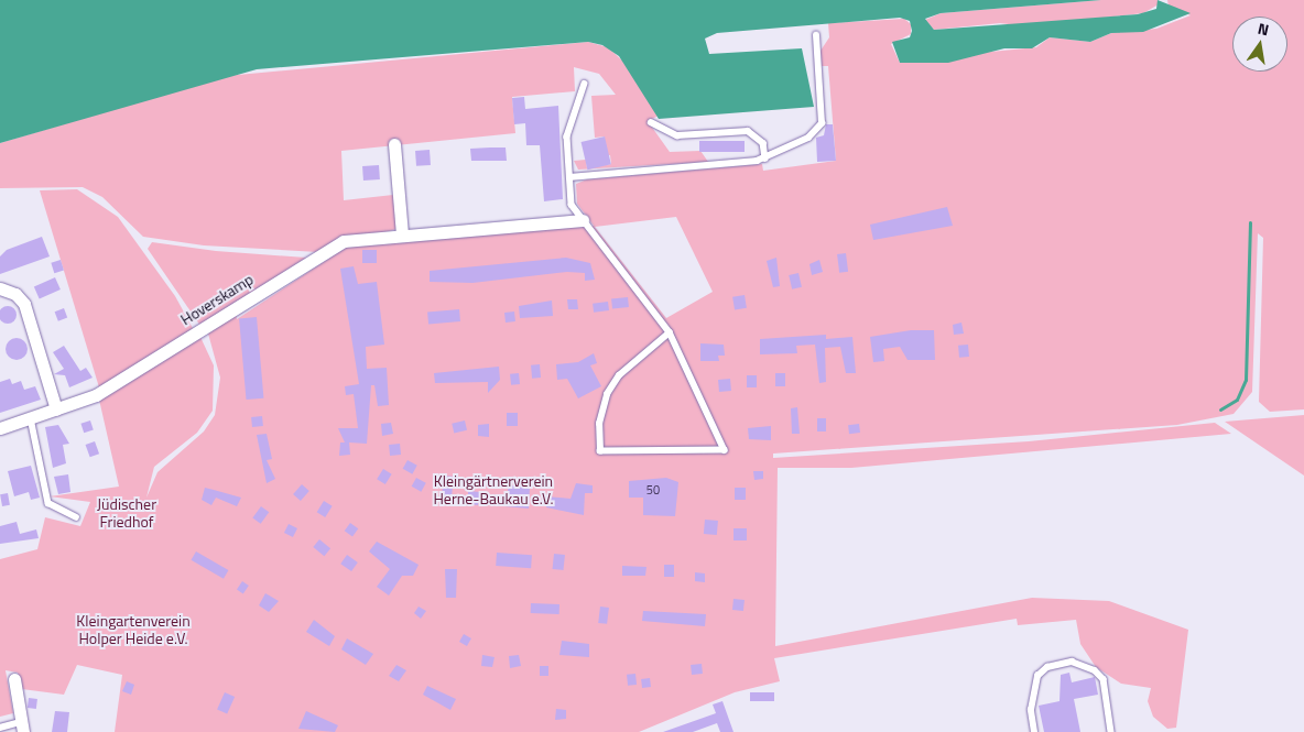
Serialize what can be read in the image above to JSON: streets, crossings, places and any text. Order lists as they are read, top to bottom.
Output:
{
  "streets": {
    "street": ["Hoverskamp"]
  },
  "parks": ["Kleingärtnerverein Herne-Baukau e.V.", "Jüdischer Friedhof", "Kleingartenverein Holper Heide e.V."],
  "house_numbers": ["50"],
  "north": "top"
}
